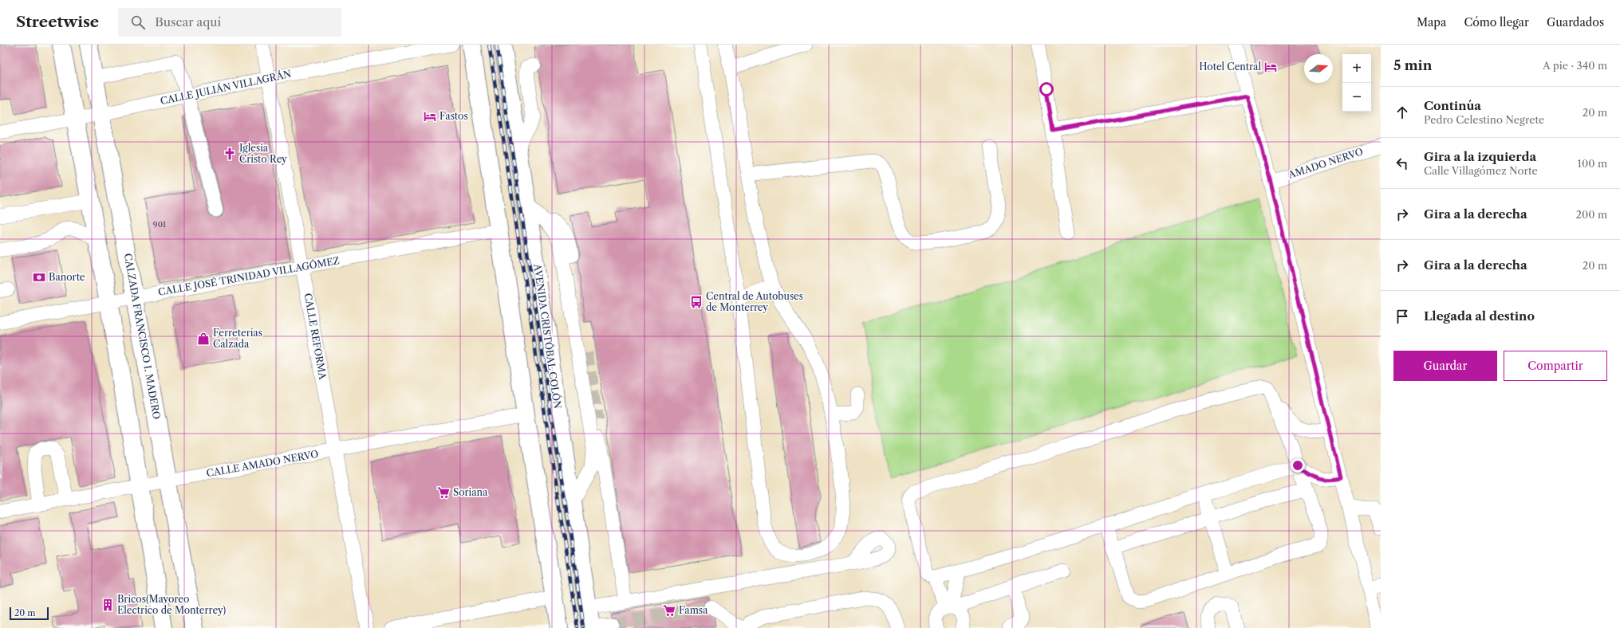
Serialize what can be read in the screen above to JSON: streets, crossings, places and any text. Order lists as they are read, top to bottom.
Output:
{
  "streets": {
    "main road": ["CALZADA FRANCISCO I. MADERO", "AVENIDA CRISTÓBAL COLÓN"],
    "street": [
      "CALLE JULIÁN VILLAGRÁN",
      "AMADO NERVO",
      "CALLE JOSÉ TRINIDAD VILLAGÓMEZ",
      "CALLE REFORMA",
      "CALLE AMADO NERVO"
    ]
  },
  "crossings": [
    ["CALLE JULIÁN VILLAGRÁN", "CALZADA FRANCISCO I. MADERO"],
    ["CALLE JULIÁN VILLAGRÁN", "CALLE REFORMA"],
    ["CALLE JOSÉ TRINIDAD VILLAGÓMEZ", "CALZADA FRANCISCO I. MADERO"],
    ["CALLE JOSÉ TRINIDAD VILLAGÓMEZ", "CALLE REFORMA"],
    ["CALZADA FRANCISCO I. MADERO", "CALLE AMADO NERVO"],
    ["CALLE REFORMA", "CALLE AMADO NERVO"]
  ],
  "places": {
    "hotel": ["Hotel Central", "Fastos"],
    "church": ["Iglesia Cristo Rey"],
    "bank": ["Banorte"],
    "bus stop": ["Central de Autobuses de Monterrey"],
    "shop": ["Ferreterías Calzada"],
    "supermarket": ["Soriana", "Famsa"],
    "building": ["Bricos(Mayoreo Electrico de Monterrey)"]
  },
  "house_numbers": ["901"],
  "scale_bar": "20 m",
  "north": "right",
  "page": {
    "header": "Streetwise",
    "search": "Buscar aquí",
    "nav": ["Mapa", "Cómo llegar", "Guardados"],
    "heading": ["5 min", "A pie · 340 m"],
    "map_buttons": ["+", "−"],
    "list": [
      ["Continúa", "Pedro Celestino Negrete", "20 m"],
      ["Gira a la izquierda", "Calle Villagómez Norte", "100 m"],
      ["Gira a la derecha", "200 m"],
      ["Gira a la derecha", "20 m"],
      "Llegada al destino"
    ],
    "buttons": ["Guardar", "Compartir"],
    "scale": "20 m"
  }
}
